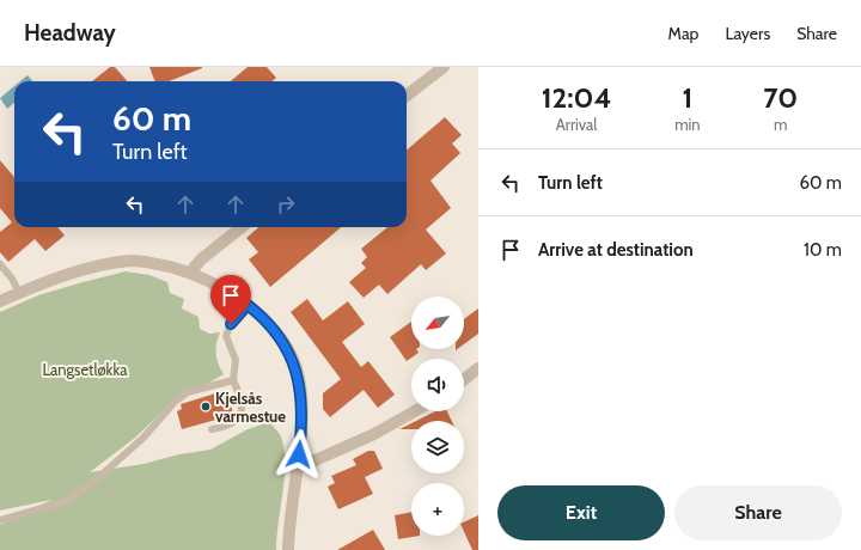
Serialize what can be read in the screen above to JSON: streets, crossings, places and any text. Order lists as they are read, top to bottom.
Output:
{
  "parks": ["Langsetløkka"],
  "places": ["Kjelsås varmestue"],
  "north": "bottom left",
  "page": {
    "header": "Headway",
    "nav": ["Map", "Layers", "Share"],
    "eta": [
      "12:04",
      "Arrival",
      "1",
      "min",
      "70",
      "m"
    ],
    "turn": ["60 m", "Turn left"],
    "list": [
      {
        "name": "Turn left",
        "value": "60 m"
      },
      {
        "name": "Arrive at destination",
        "value": "10 m"
      }
    ],
    "map_buttons": "+",
    "buttons": ["Exit", "Share"]
  }
}
